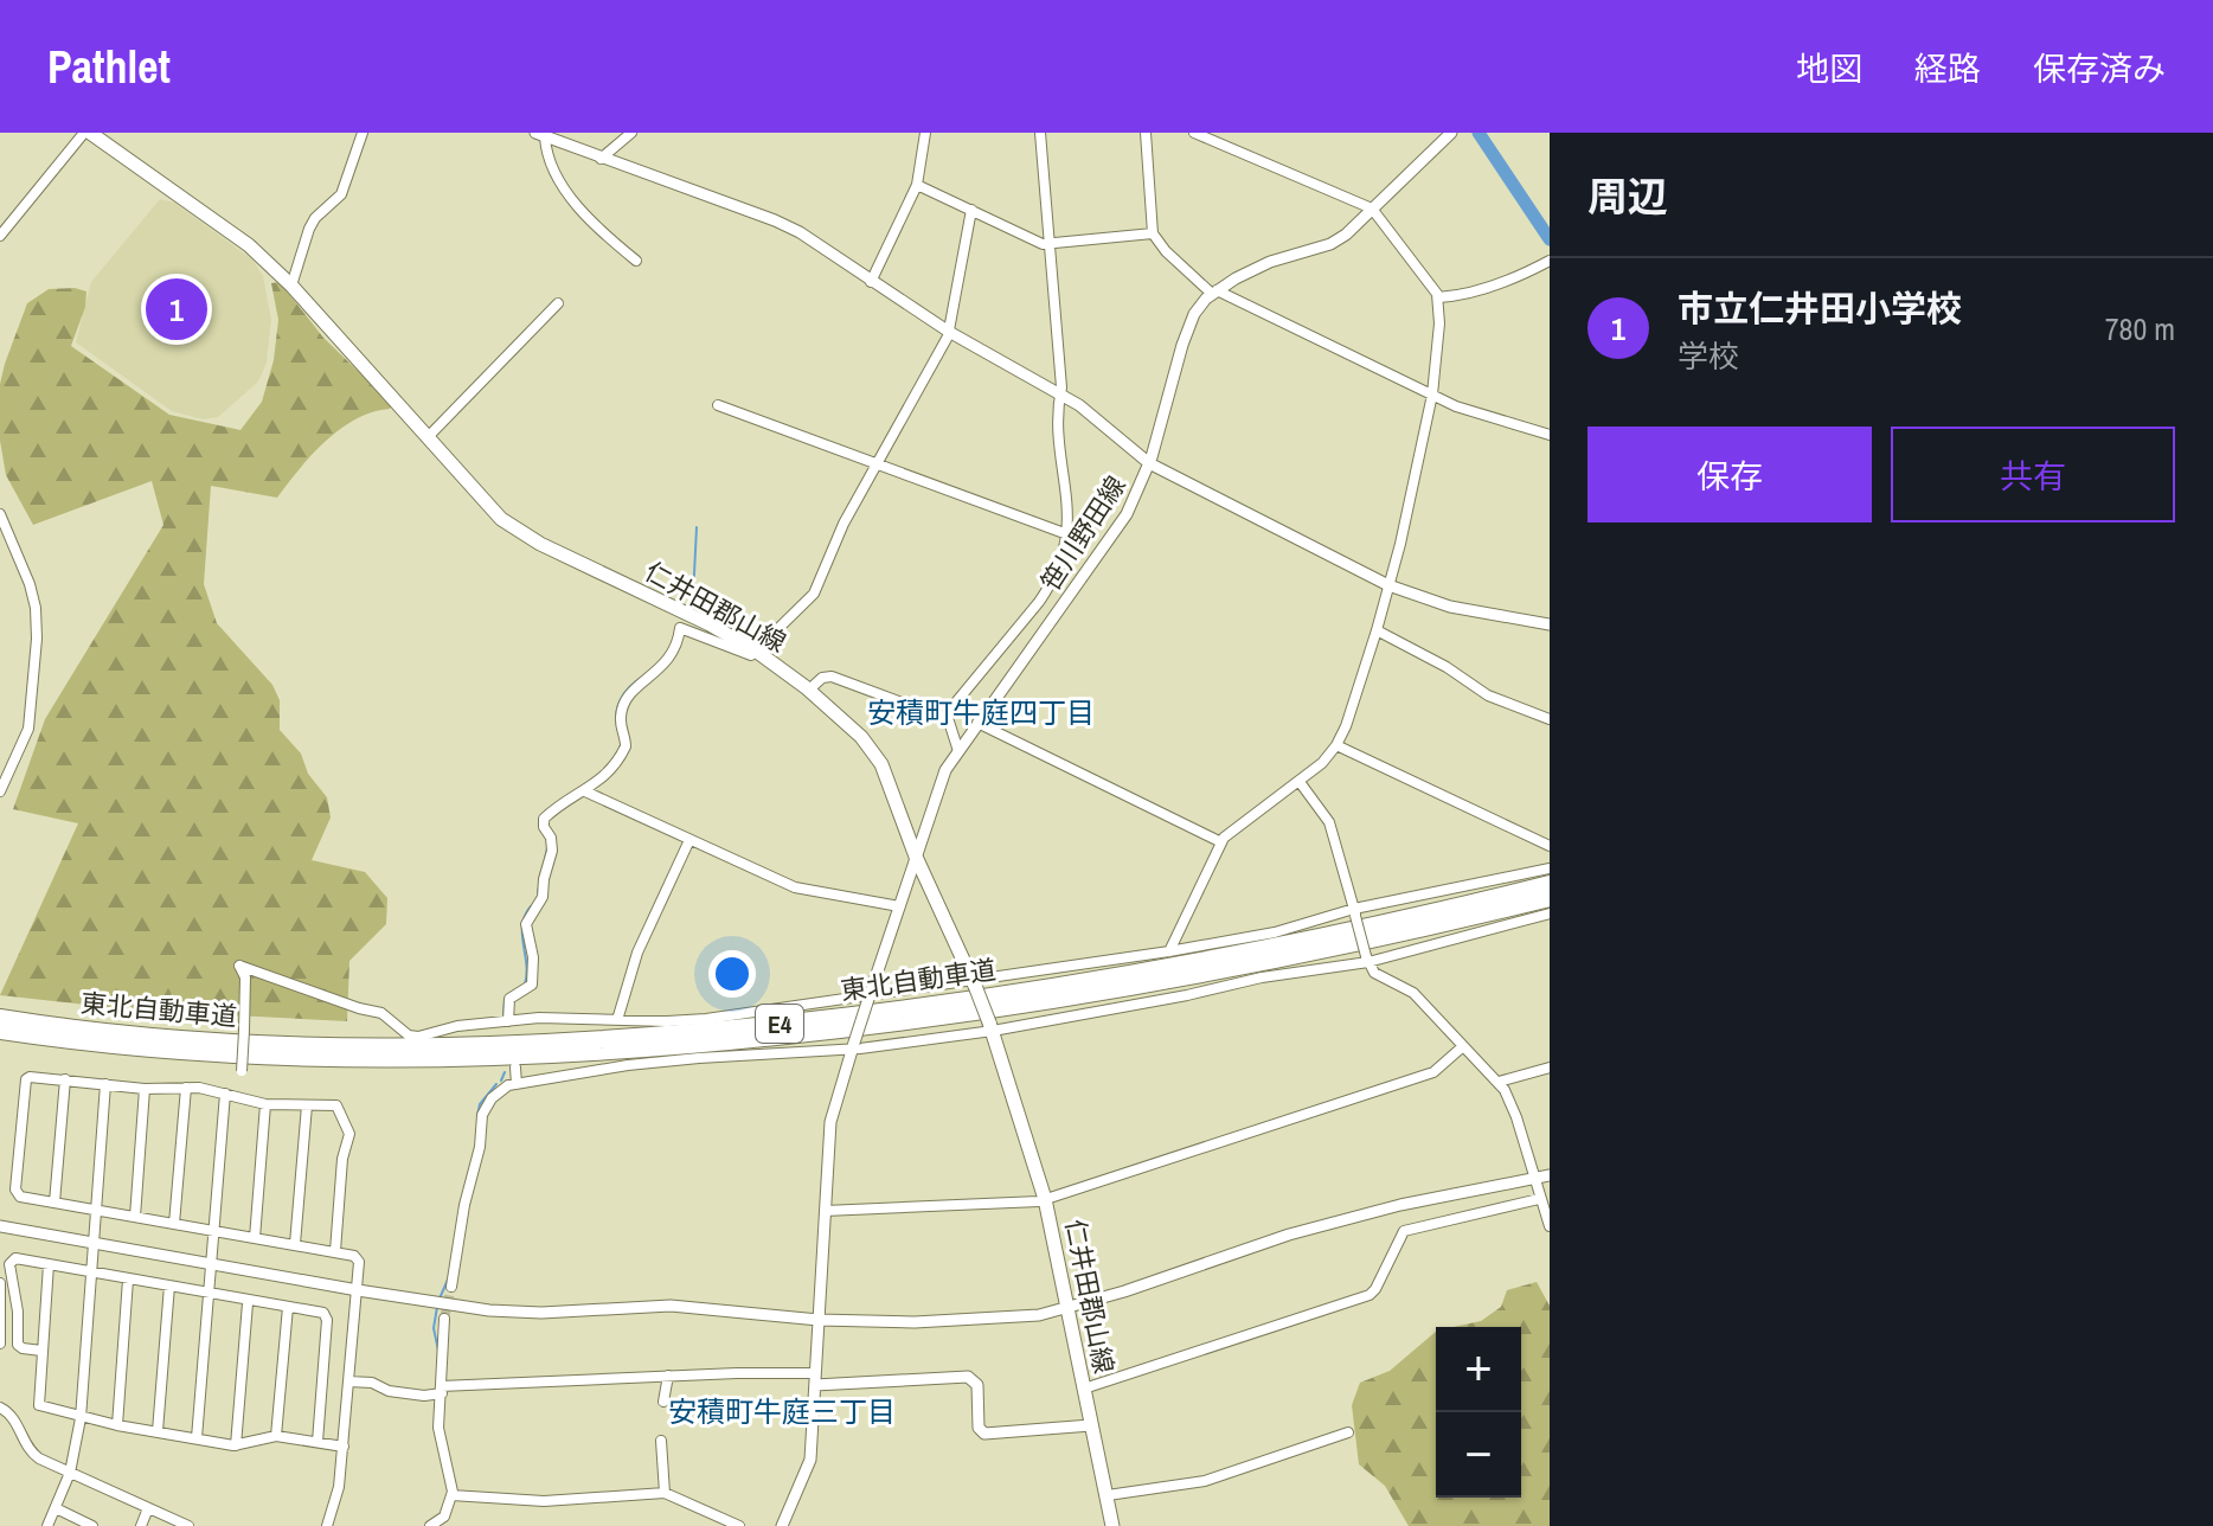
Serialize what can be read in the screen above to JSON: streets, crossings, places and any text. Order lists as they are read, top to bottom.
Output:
{
  "streets": {
    "highway": ["東北自動車道", "E4"],
    "main road": ["仁井田郡山線"],
    "street": ["笹川野田線"]
  },
  "crossings": [
    ["笹川野田線", "仁井田郡山線"]
  ],
  "districts": ["安積町牛庭四丁目", "安積町牛庭三丁目"],
  "page": {
    "header": "Pathlet",
    "nav": ["地図", "経路", "保存済み"],
    "heading": "周辺",
    "list": [
      {
        "mark": "1",
        "name": "市立仁井田小学校",
        "note": "学校",
        "value": "780 m"
      }
    ],
    "pins": "1",
    "buttons": ["保存", "共有"],
    "map_buttons": ["+", "−"]
  }
}
